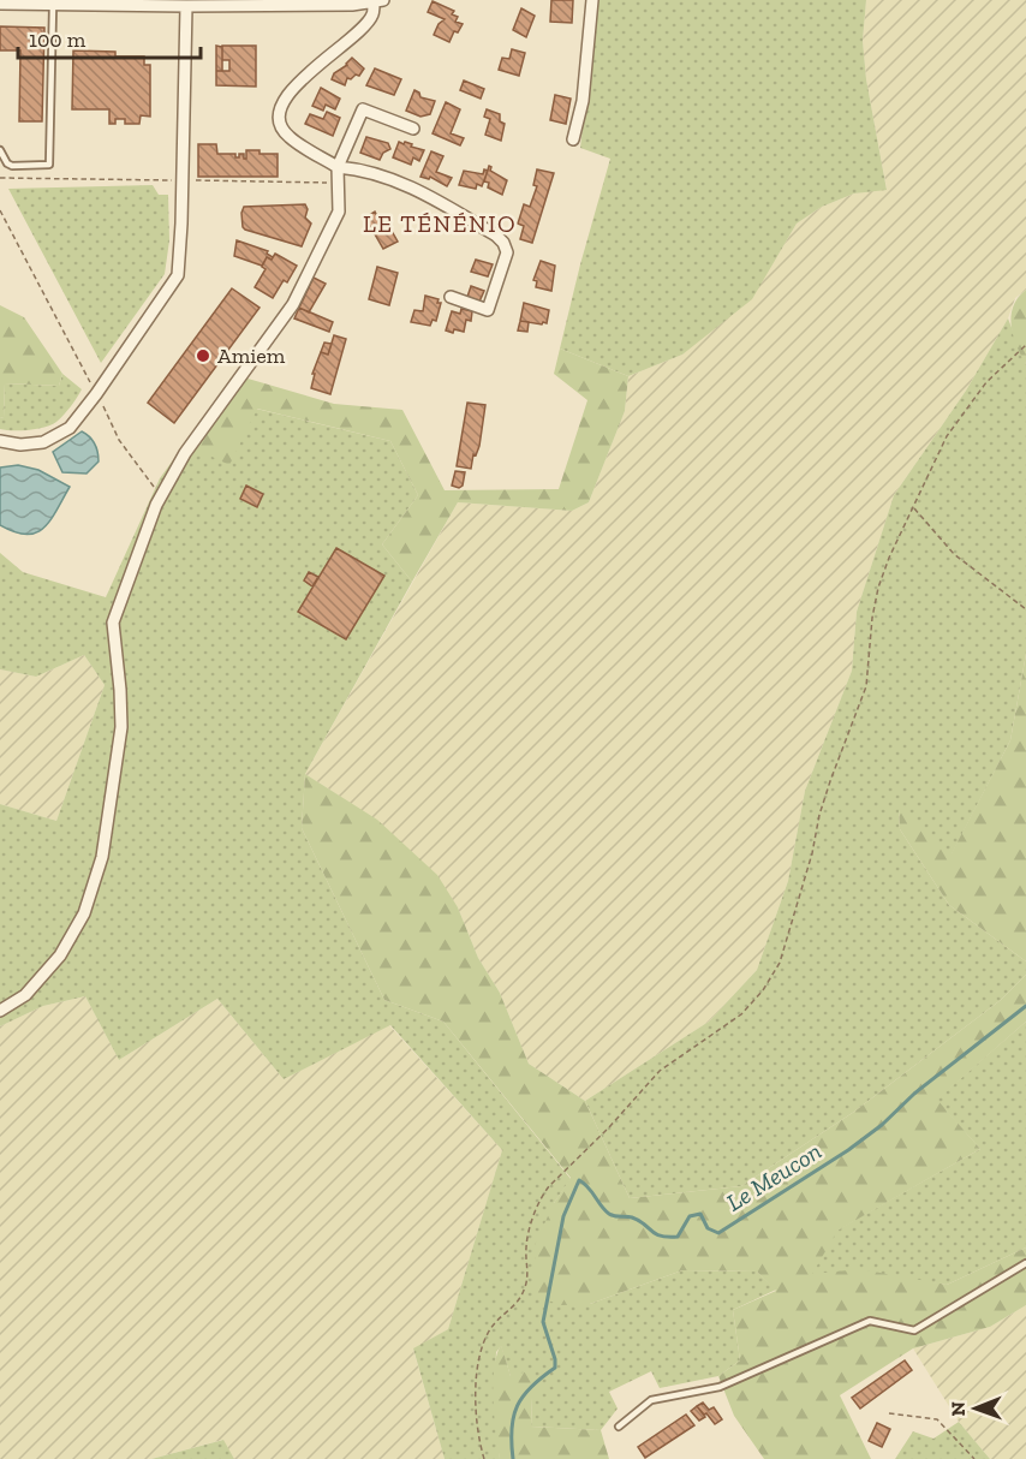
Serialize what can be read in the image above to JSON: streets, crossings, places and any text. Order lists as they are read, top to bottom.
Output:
{
  "districts": ["LE TÉNÉNIO"],
  "water": ["Le Meucon"],
  "places": ["Amiem"],
  "scale_bar": "100 m",
  "north": "left"
}
